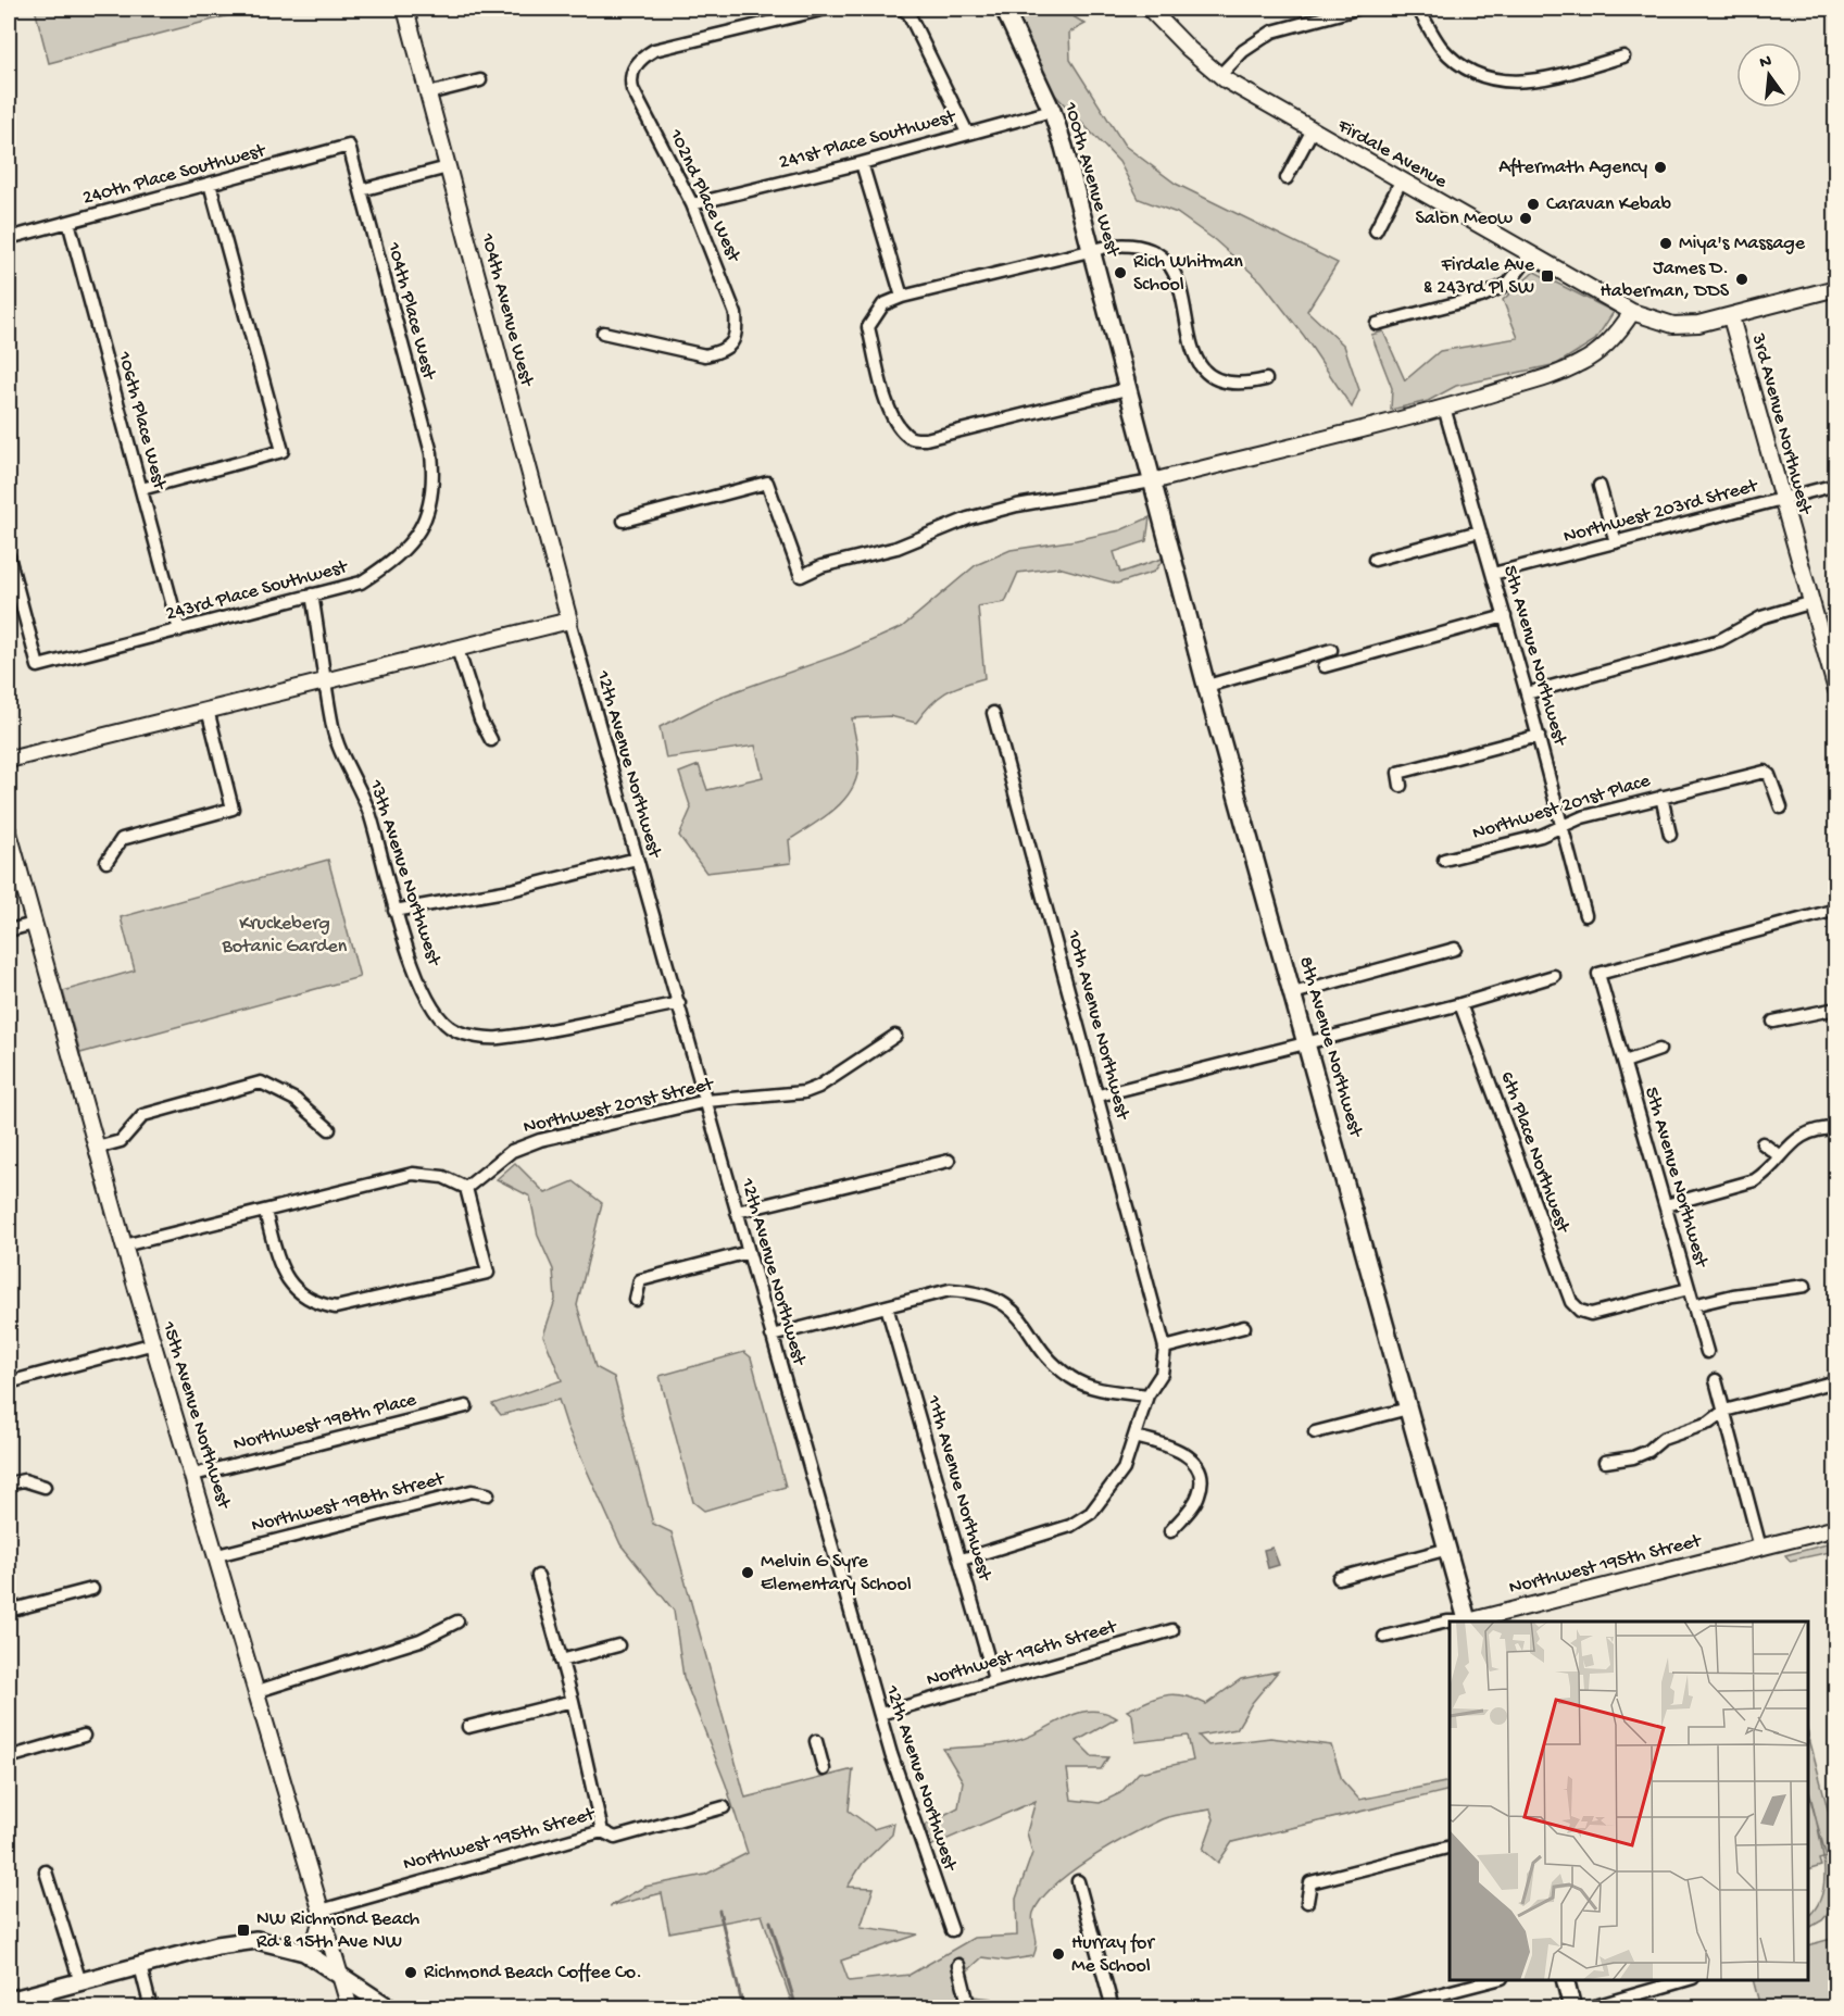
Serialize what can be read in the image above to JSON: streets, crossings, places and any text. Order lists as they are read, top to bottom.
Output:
{
  "streets": {
    "main road": ["100th Avenue West", "8th Avenue Northwest"],
    "street": [
      "241st Place Southwest",
      "Firdale Avenue",
      "240th Place Southwest",
      "102nd Place West",
      "104th Avenue West",
      "104th Place West",
      "106th Place West",
      "3rd Avenue Northwest",
      "Northwest 203rd Street",
      "243rd Place Southwest",
      "5th Avenue Northwest",
      "12th Avenue Northwest",
      "Northwest 201st Place",
      "13th Avenue Northwest",
      "10th Avenue Northwest",
      "Northwest 201st Street",
      "6th Place Northwest",
      "15th Avenue Northwest",
      "Northwest 198th Place",
      "11th Avenue Northwest",
      "Northwest 198th Street",
      "Northwest 195th Street",
      "Northwest 196th Street"
    ]
  },
  "crossings": [
    ["241st Place Southwest", "100th Avenue West"],
    ["241st Place Southwest", "102nd Place West"],
    ["Firdale Avenue", "3rd Avenue Northwest"],
    ["240th Place Southwest", "104th Place West"],
    ["240th Place Southwest", "106th Place West"],
    ["100th Avenue West", "8th Avenue Northwest"],
    ["104th Avenue West", "12th Avenue Northwest"],
    ["104th Place West", "243rd Place Southwest"],
    ["106th Place West", "243rd Place Southwest"],
    ["3rd Avenue Northwest", "Northwest 203rd Street"],
    ["Northwest 203rd Street", "5th Avenue Northwest"],
    ["243rd Place Southwest", "13th Avenue Northwest"],
    ["5th Avenue Northwest", "Northwest 201st Place"],
    ["5th Avenue Northwest", "6th Place Northwest"],
    ["12th Avenue Northwest", "13th Avenue Northwest"],
    ["12th Avenue Northwest", "Northwest 201st Street"],
    ["12th Avenue Northwest", "Northwest 196th Street"],
    ["15th Avenue Northwest", "Northwest 198th Place"],
    ["15th Avenue Northwest", "Northwest 198th Street"],
    ["15th Avenue Northwest", "Northwest 195th Street"],
    ["11th Avenue Northwest", "Northwest 196th Street"]
  ],
  "parks": ["Kruckeberg Botanic Garden"],
  "places": {
    "other": [
      "Aftermath Agency",
      "Caravan Kebab",
      "Salon Meow",
      "Miya's Massage",
      "Rich Whitman School",
      "James D. Haberman, DDS",
      "Melvin G Syre Elementary School",
      "Hurray for Me School",
      "Richmond Beach Coffee Co."
    ],
    "transit": ["Firdale Ave & 243rd Pl SW", "NW Richmond Beach Rd & 15th Ave NW"]
  },
  "north": "top"
}
